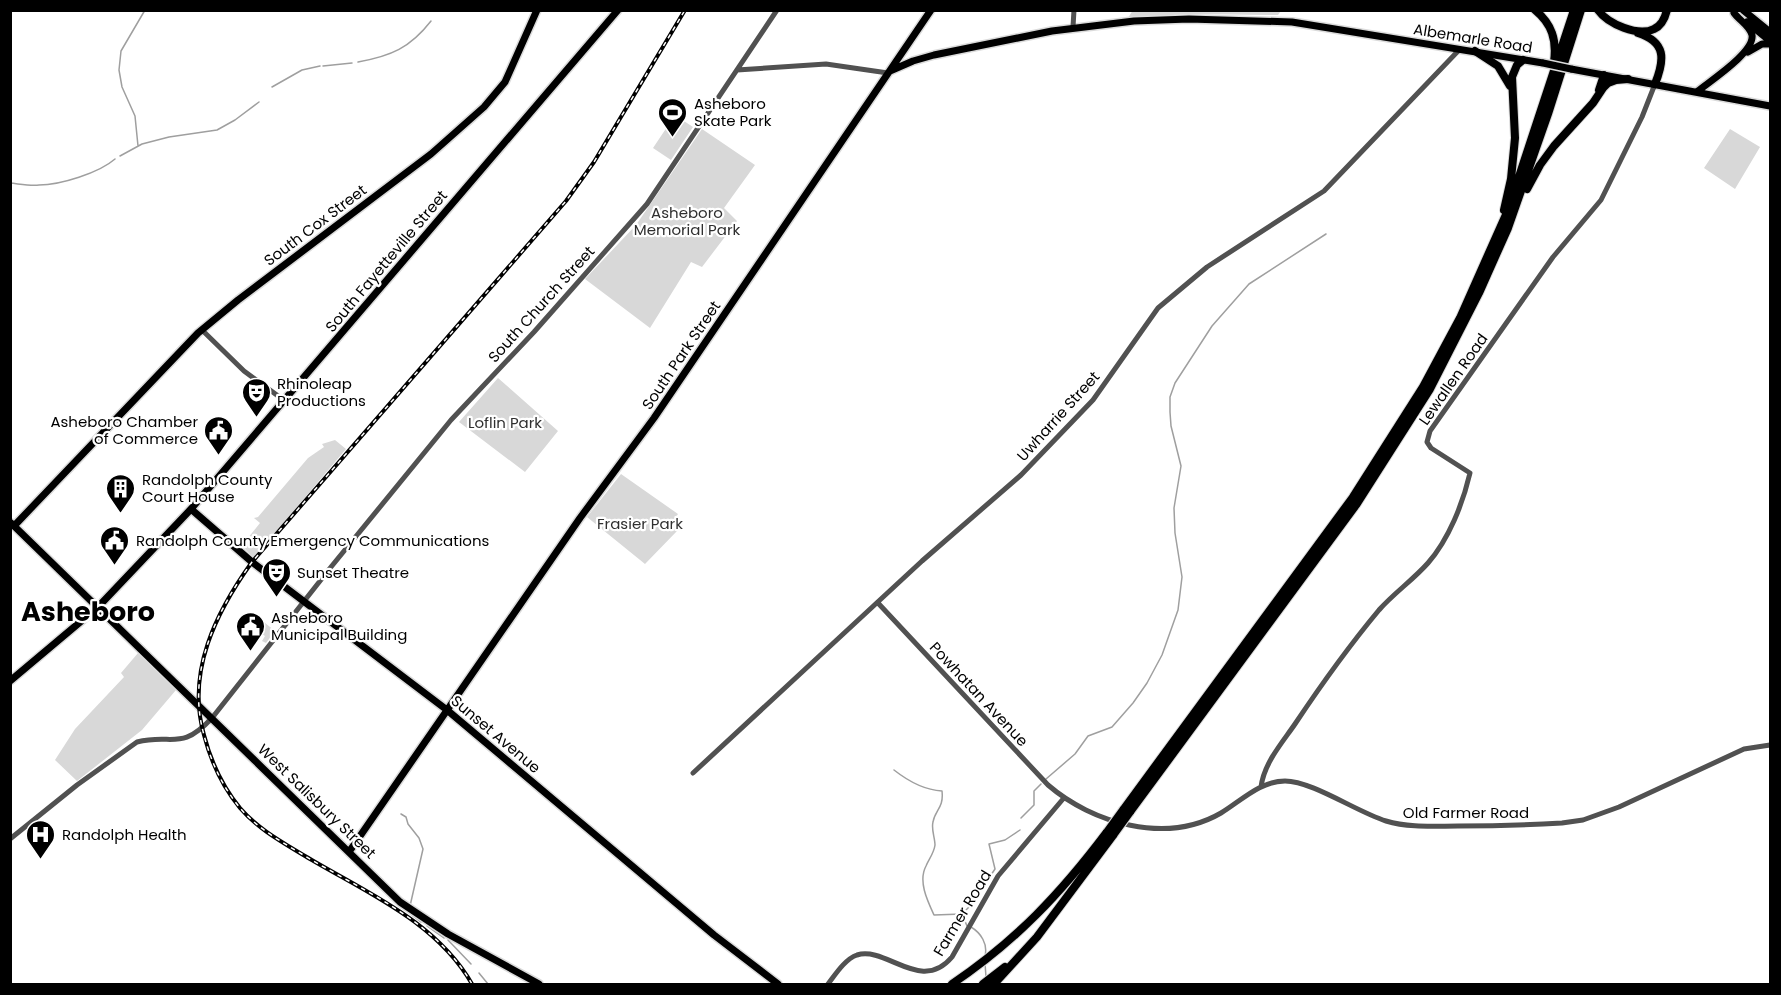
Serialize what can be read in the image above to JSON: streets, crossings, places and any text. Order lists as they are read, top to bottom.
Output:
{
  "streets": {
    "main road": [
      "Albemarle Road",
      "South Cox Street",
      "South Fayetteville Street",
      "South Park Street",
      "Sunset Avenue",
      "West Salisbury Street"
    ],
    "street": [
      "South Church Street",
      "Lewallen Road",
      "Uwharrie Street",
      "Powhatan Avenue",
      "Old Farmer Road",
      "Farmer Road"
    ]
  },
  "crossings": [
    ["Albemarle Road", "South Park Street"],
    ["Albemarle Road", "Lewallen Road"],
    ["Albemarle Road", "Uwharrie Street"],
    ["South Cox Street", "West Salisbury Street"],
    ["South Fayetteville Street", "Sunset Avenue"],
    ["South Fayetteville Street", "West Salisbury Street"],
    ["South Church Street", "Sunset Avenue"],
    ["South Church Street", "West Salisbury Street"],
    ["South Park Street", "Sunset Avenue"],
    ["South Park Street", "West Salisbury Street"],
    ["Lewallen Road", "Old Farmer Road"],
    ["Uwharrie Street", "Powhatan Avenue"],
    ["Powhatan Avenue", "Old Farmer Road"],
    ["Powhatan Avenue", "Farmer Road"],
    ["Old Farmer Road", "Farmer Road"]
  ],
  "districts": ["Asheboro"],
  "parks": ["Asheboro Memorial Park", "Loflin Park", "Frasier Park"],
  "places": {
    "sports": ["Asheboro Skate Park"],
    "theatre": ["Rhinoleap Productions", "Sunset Theatre"],
    "public building": ["Asheboro Chamber of Commerce", "Randolph County Emergency Communications", "Asheboro Municipal Building"],
    "building": ["Randolph County Court House"],
    "hospital": ["Randolph Health"]
  }
}
